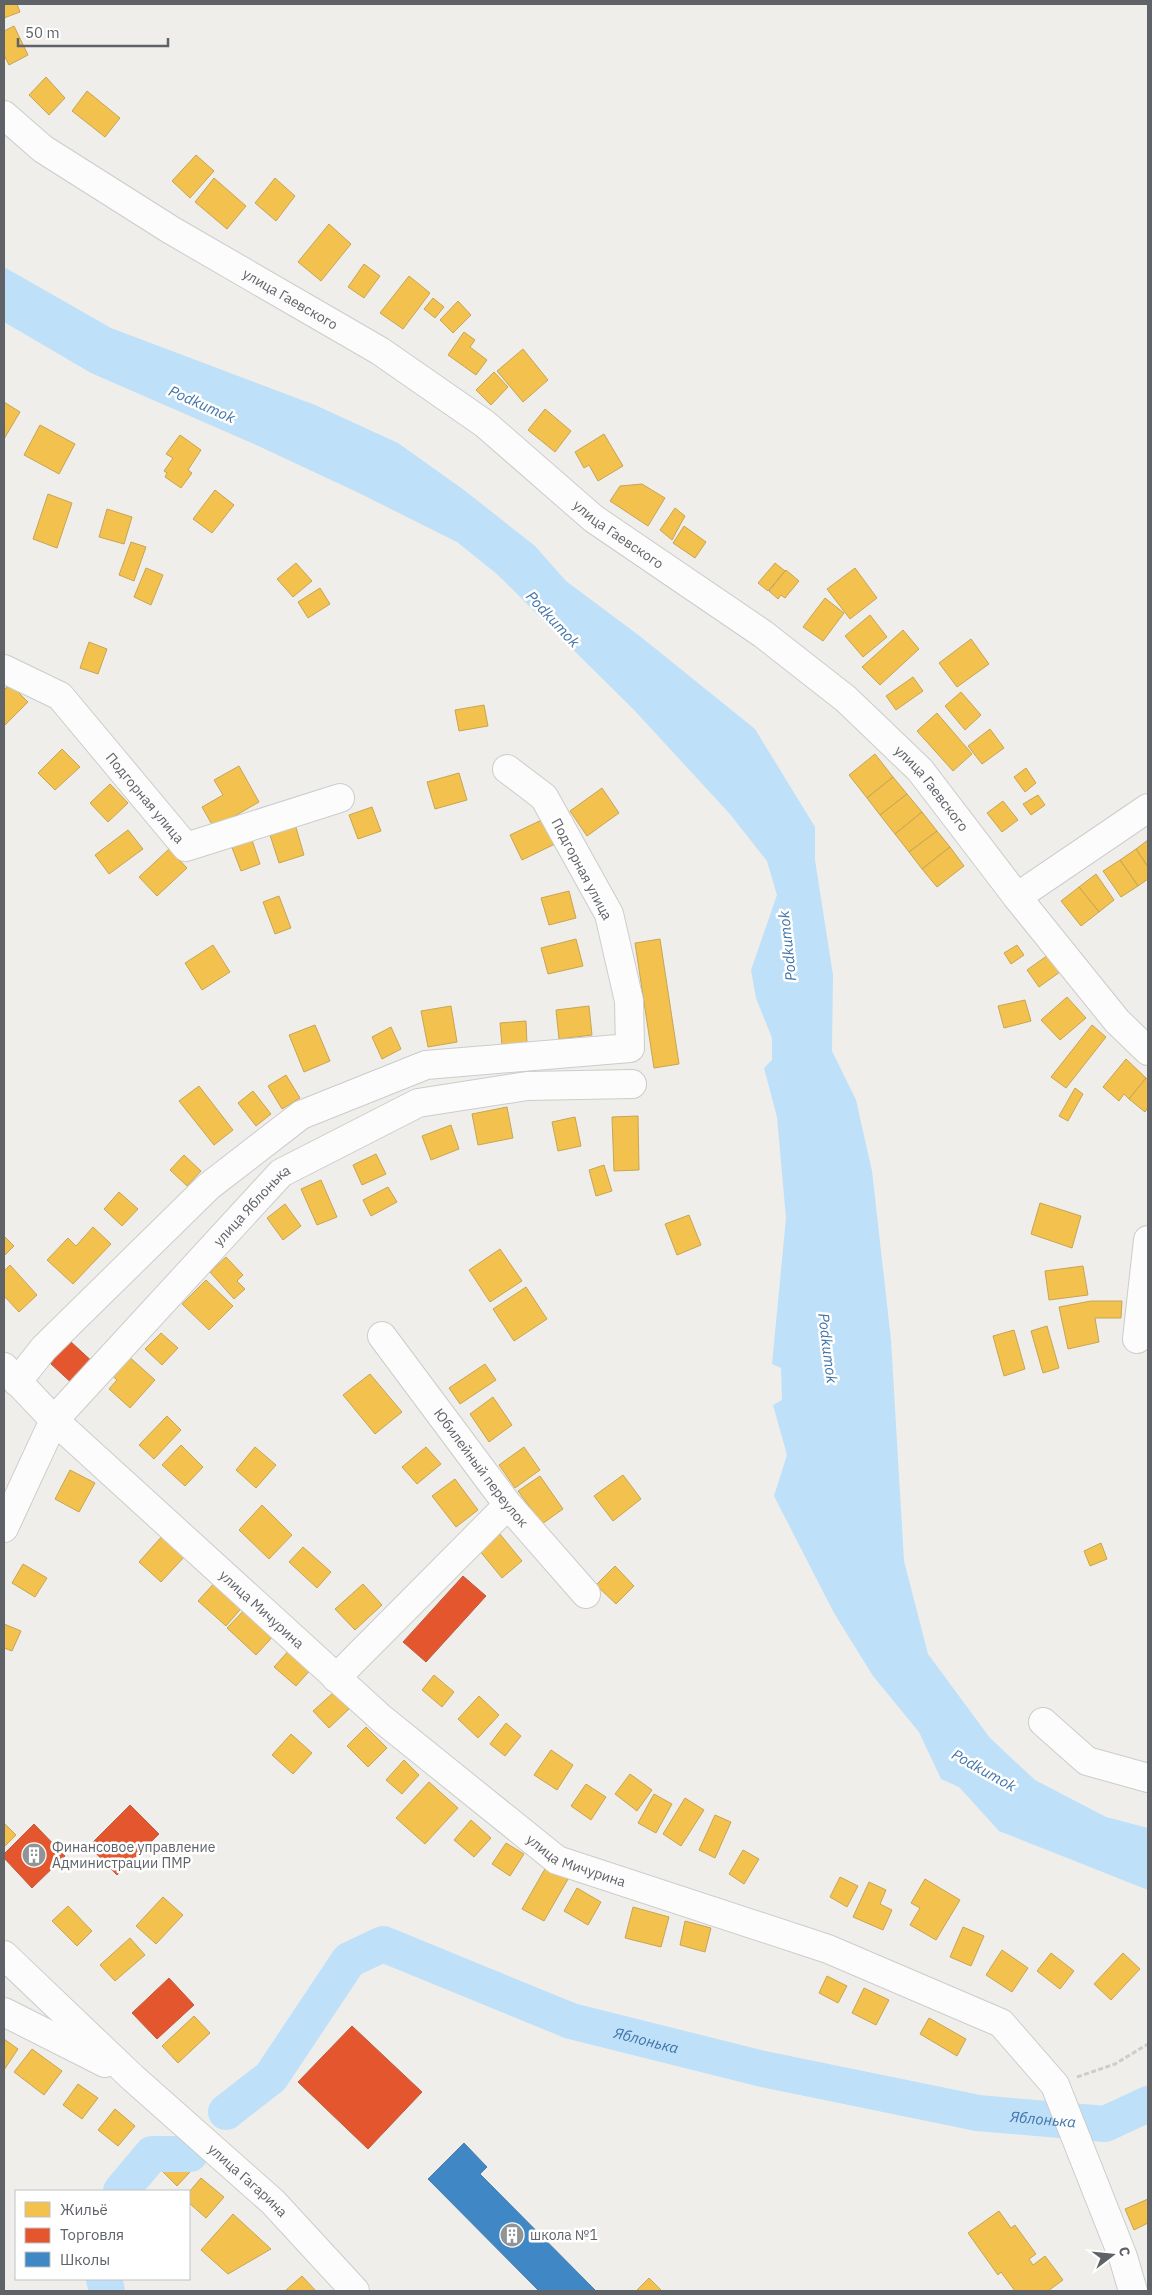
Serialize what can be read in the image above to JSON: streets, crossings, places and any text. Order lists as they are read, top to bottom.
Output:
{
  "streets": {
    "street": [
      "улица Гаевского",
      "Подгорная улица",
      "улица Яблонька",
      "Юбилейный переулок",
      "улица Мичурина",
      "улица Гагарина"
    ]
  },
  "crossings": [
    ["Подгорная улица", "улица Мичурина"],
    ["улица Яблонька", "улица Мичурина"]
  ],
  "water": ["Podkumok", "Яблонька"],
  "places": {
    "building": ["Финансовое управление Администрации ПМР", "школа №1"]
  },
  "legend": ["Жильё", "Торговля", "Школы"],
  "scale_bar": "50 m",
  "north": "right"
}
